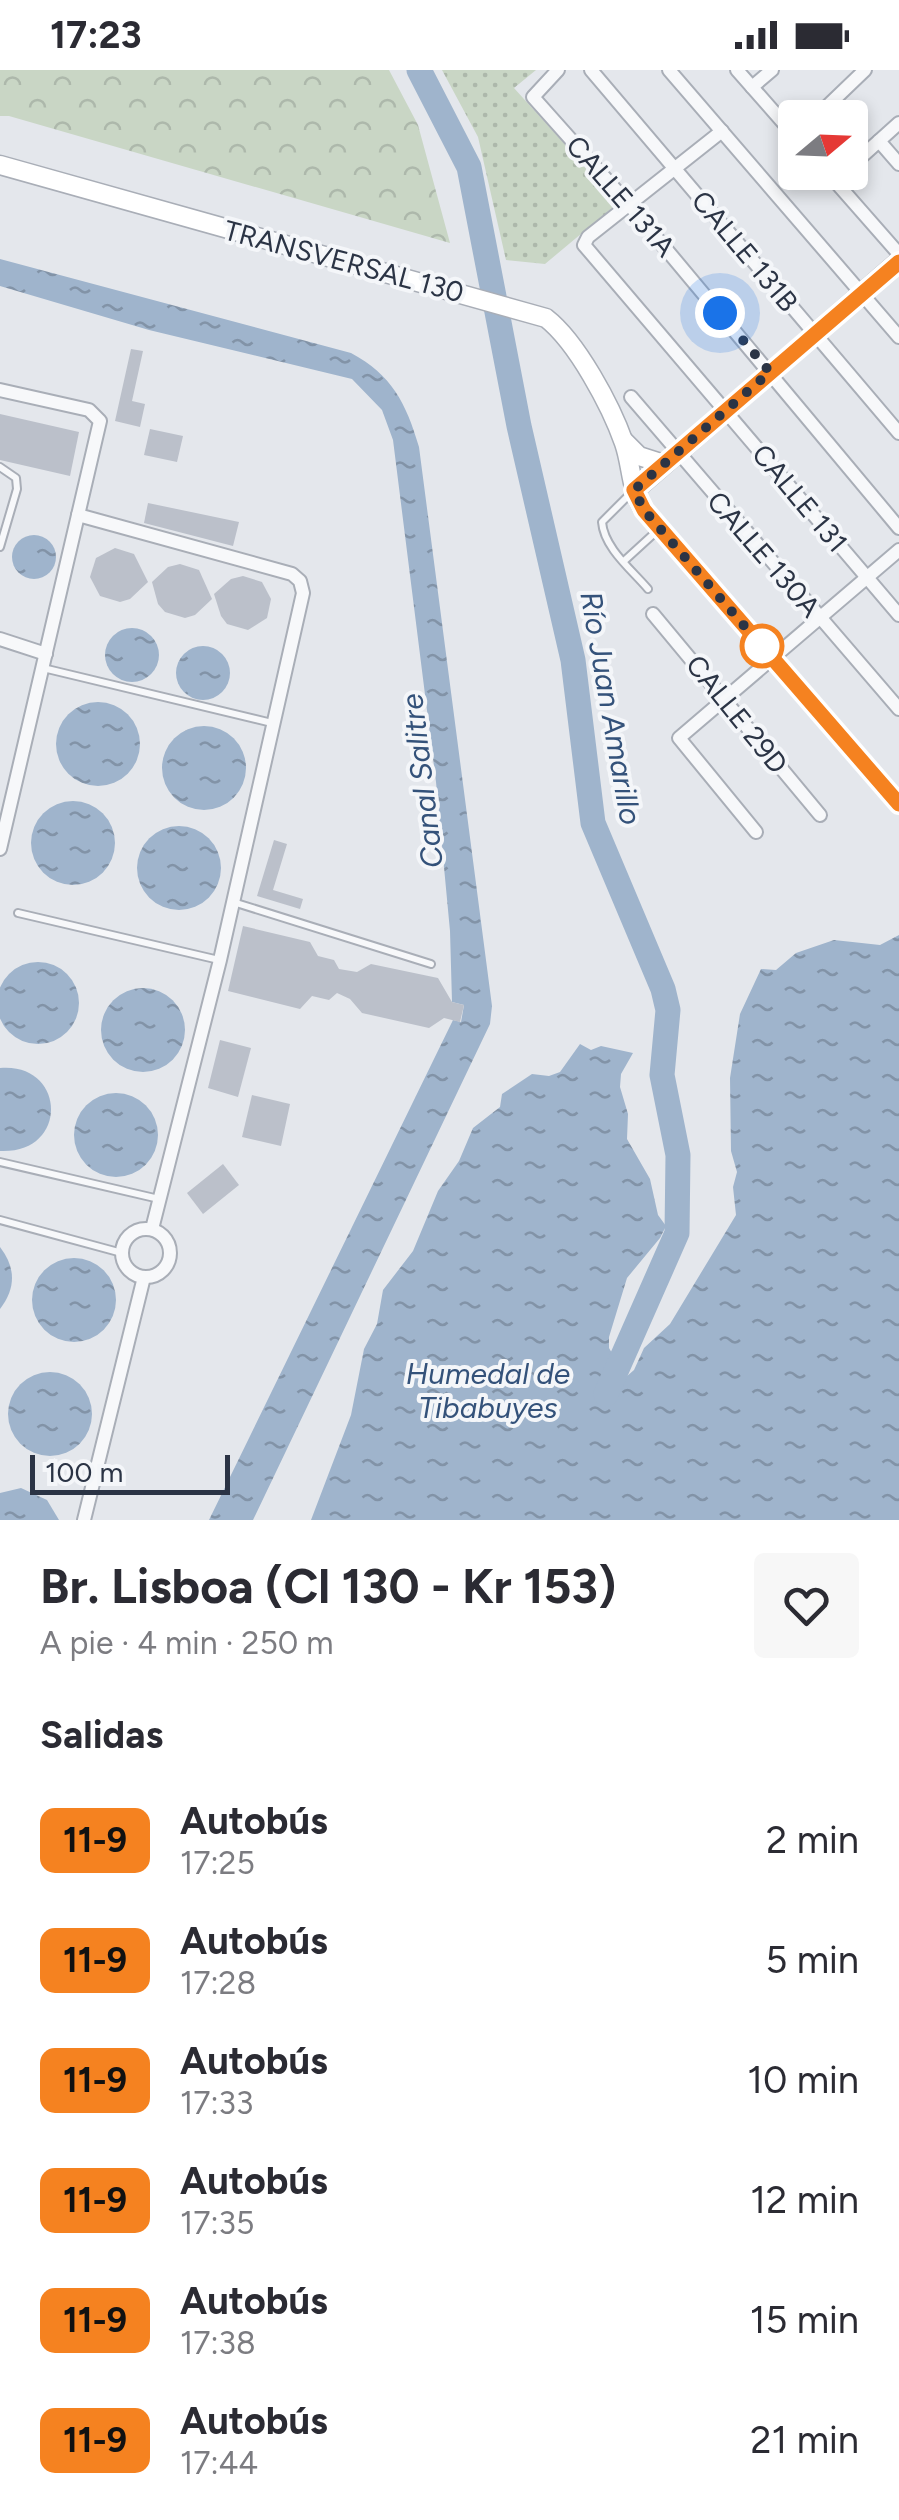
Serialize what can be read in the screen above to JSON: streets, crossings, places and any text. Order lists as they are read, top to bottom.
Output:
{
  "streets": {
    "main road": ["TRANSVERSAL 130"],
    "street": [
      "CALLE 131A",
      "CALLE 131B",
      "CALLE 131",
      "CALLE 130A",
      "CALLE 29D"
    ]
  },
  "crossings": [
    ["CALLE 131A", "CALLE 131"]
  ],
  "water": ["Río Juan Amarillo", "Canal Salitre", "Humedal de Tibabuyes"],
  "lines": ["bus line 11-9"],
  "scale_bar": "100 m",
  "north": "right",
  "page": {
    "status": "17:23",
    "scale": "100 m",
    "heading": [
      ["Br. Lisboa (Cl 130 - Kr 153)", "A pie · 4 min · 250 m"],
      "Salidas"
    ],
    "list": [
      {
        "mark": "11-9",
        "name": "Autobús",
        "note": "17:25",
        "value": "2 min"
      },
      {
        "mark": "11-9",
        "name": "Autobús",
        "note": "17:28",
        "value": "5 min"
      },
      {
        "mark": "11-9",
        "name": "Autobús",
        "note": "17:33",
        "value": "10 min"
      },
      {
        "mark": "11-9",
        "name": "Autobús",
        "note": "17:35",
        "value": "12 min"
      },
      {
        "mark": "11-9",
        "name": "Autobús",
        "note": "17:38",
        "value": "15 min"
      },
      {
        "mark": "11-9",
        "name": "Autobús",
        "note": "17:44",
        "value": "21 min"
      }
    ]
  }
}
